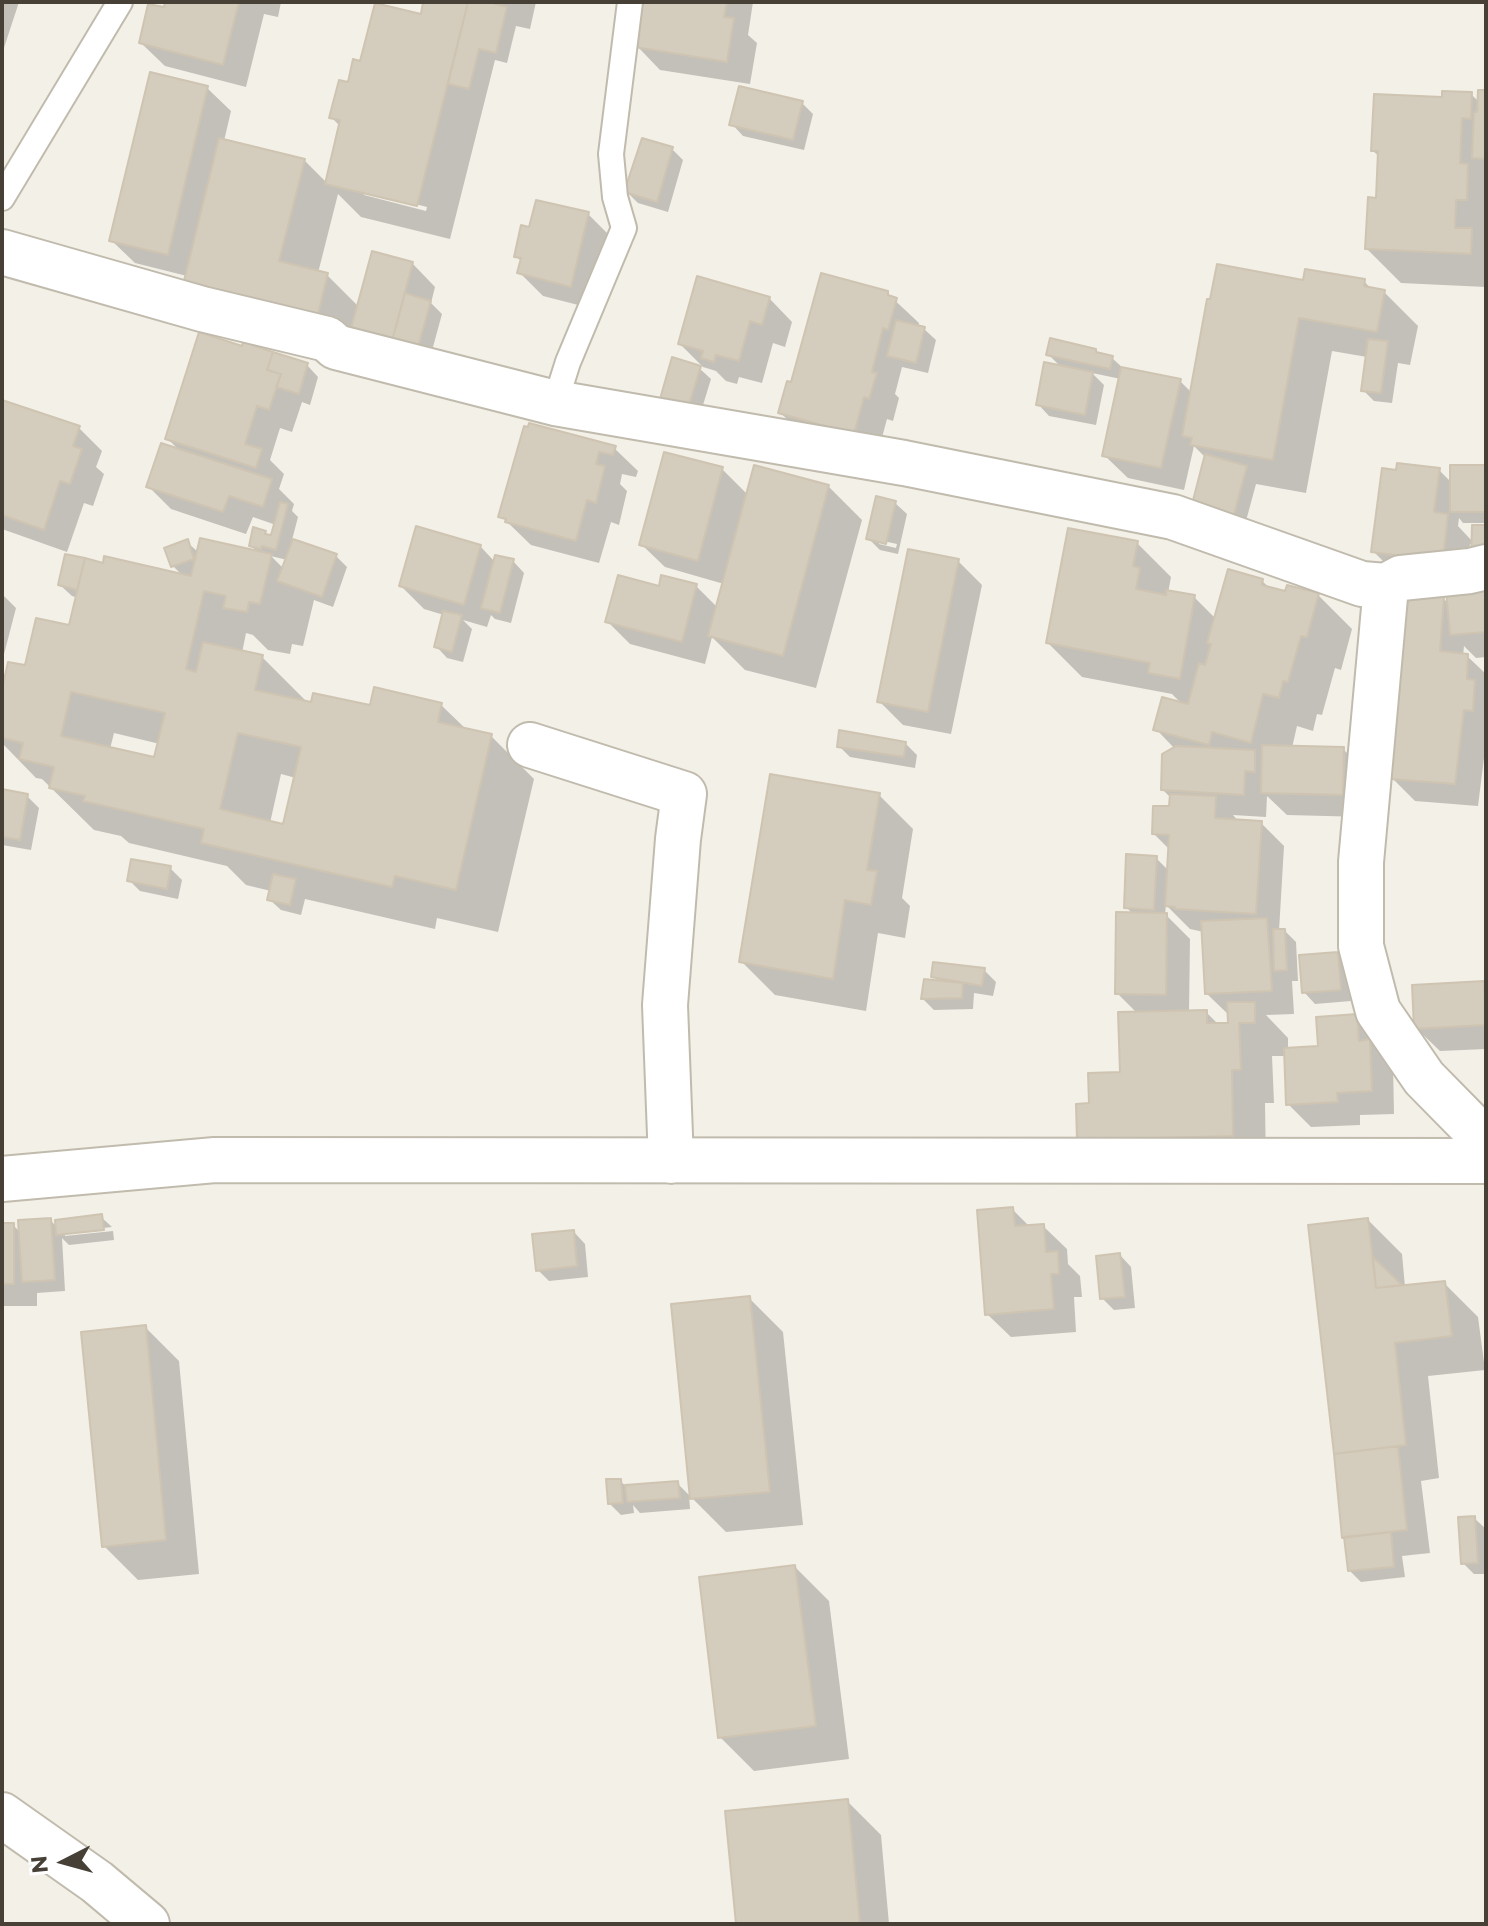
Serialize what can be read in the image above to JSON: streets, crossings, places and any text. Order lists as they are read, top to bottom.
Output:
{
  "north": "left"
}
